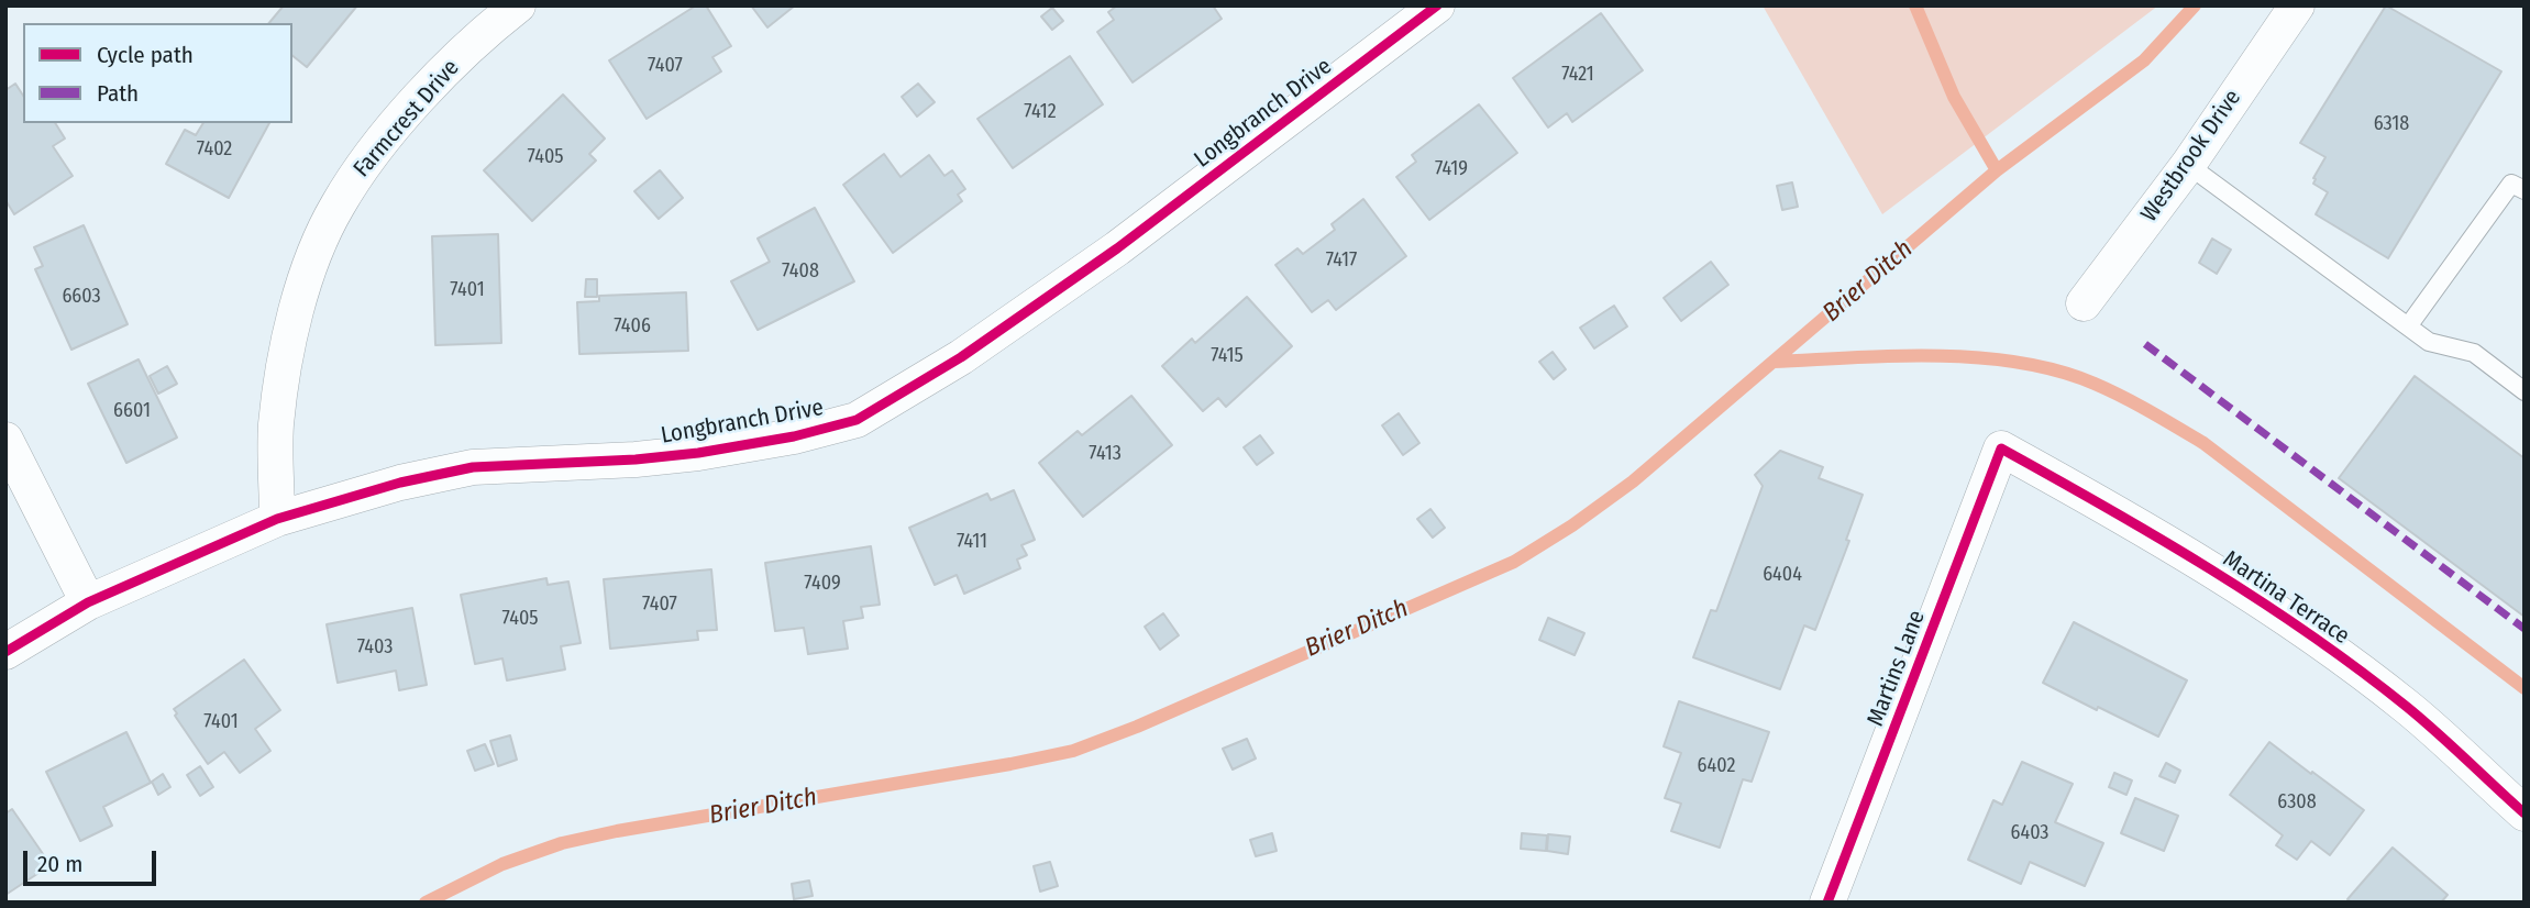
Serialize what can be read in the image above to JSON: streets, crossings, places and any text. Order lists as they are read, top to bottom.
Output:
{
  "streets": {
    "street": [
      "Longbranch Drive",
      "Farmcrest Drive",
      "Westbrook Drive",
      "Martina Terrace",
      "Martins Lane"
    ]
  },
  "crossings": [
    ["Longbranch Drive", "Farmcrest Drive"],
    ["Martina Terrace", "Martins Lane"]
  ],
  "water": ["Brier Ditch"],
  "house_numbers": [
    "7407",
    "7421",
    "7412",
    "6318",
    "7402",
    "7405",
    "7419",
    "7417",
    "7408",
    "7401",
    "6603",
    "7406",
    "7415",
    "6601",
    "7413",
    "7411",
    "6404",
    "7409",
    "7407",
    "7405",
    "7403",
    "7401",
    "6402",
    "6308",
    "6403"
  ],
  "legend": ["Cycle path", "Path"],
  "scale_bar": "20 m"
}
